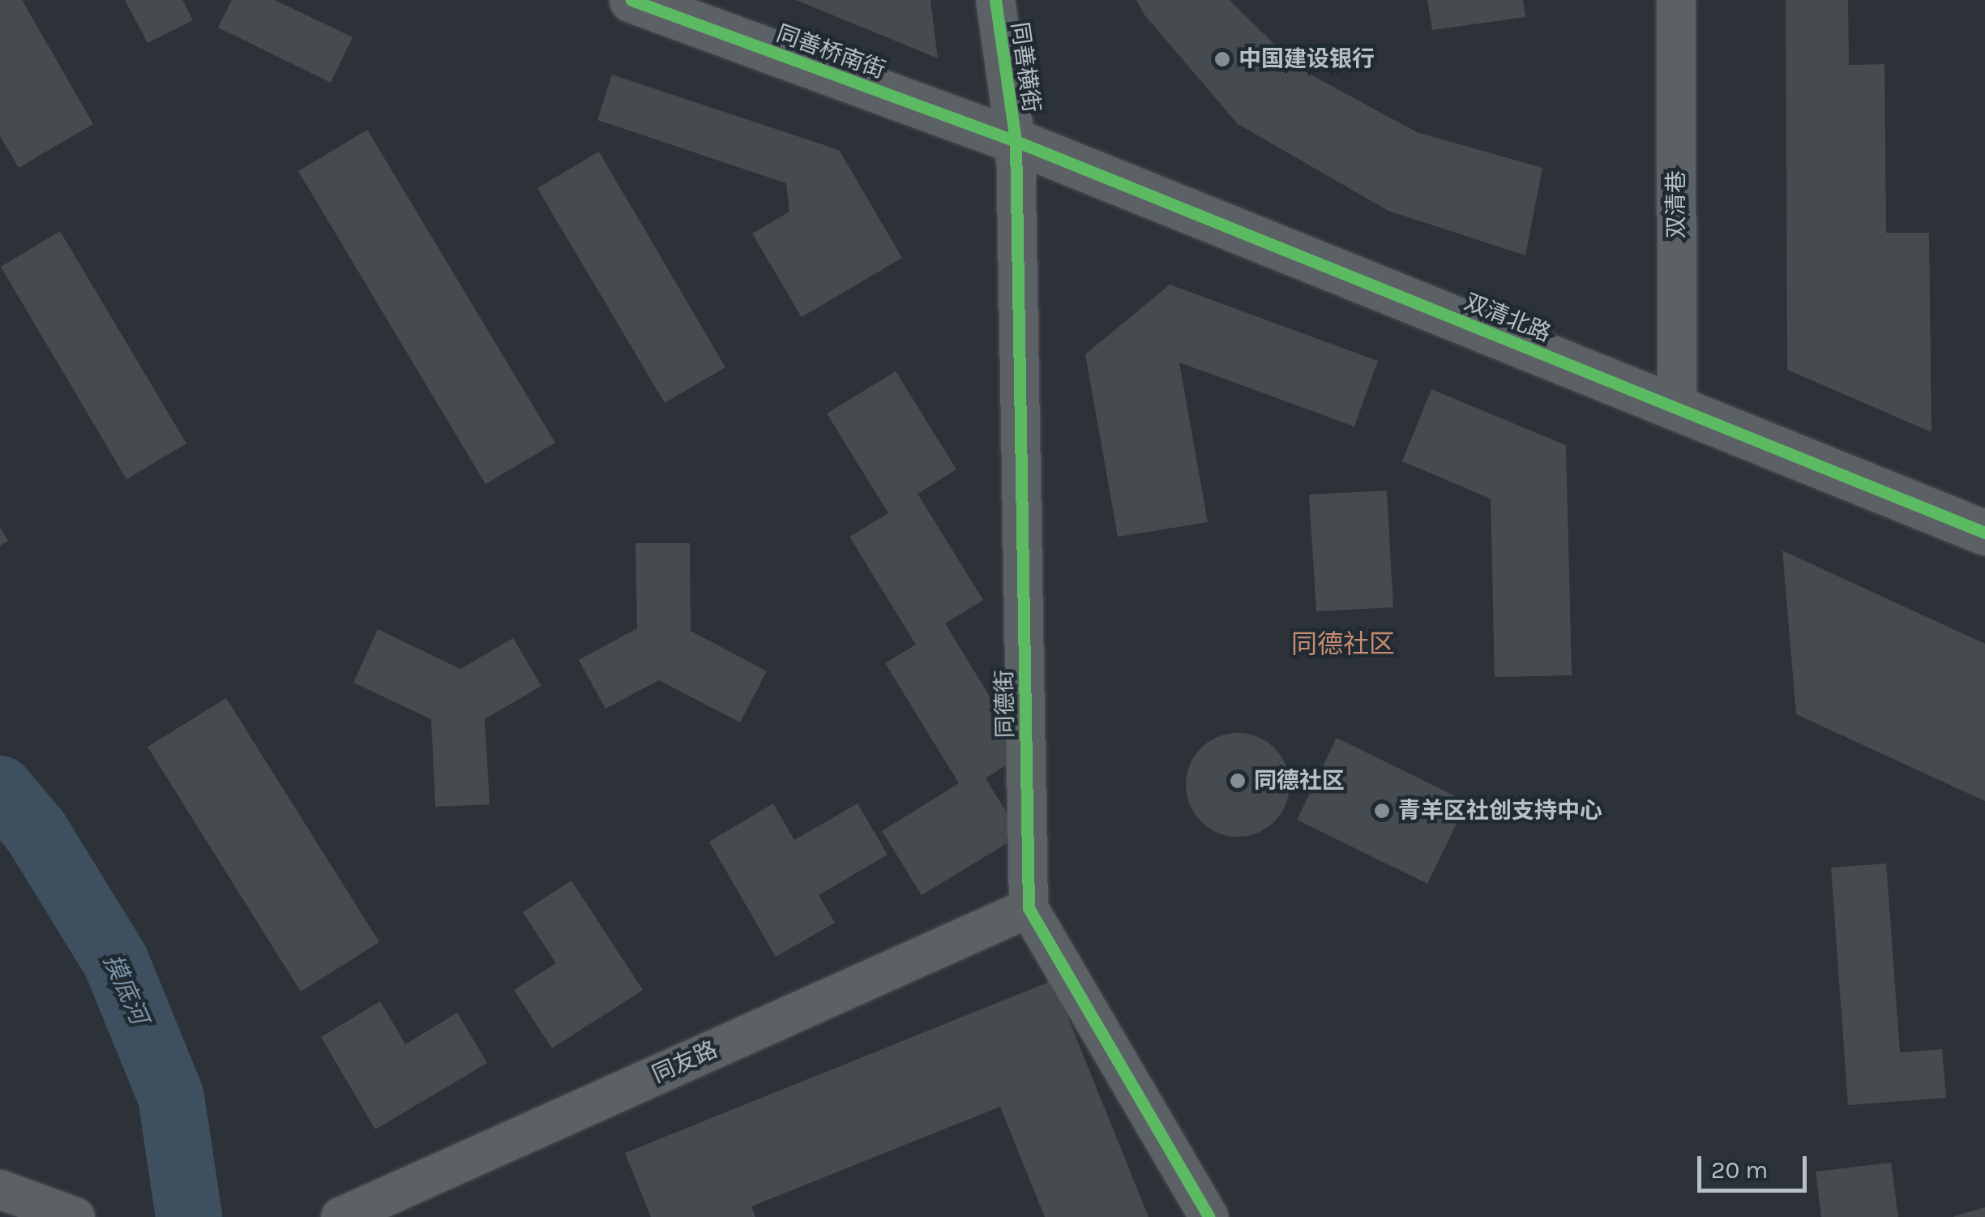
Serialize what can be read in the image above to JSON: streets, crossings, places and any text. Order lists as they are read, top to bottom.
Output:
{
  "streets": {
    "street": [
      "同善桥南街",
      "同善横街",
      "双清巷",
      "双清北路",
      "同德街",
      "同友路"
    ]
  },
  "crossings": [
    ["同善桥南街", "同善横街"],
    ["同善桥南街", "双清北路"],
    ["同善桥南街", "同德街"],
    ["同善横街", "双清北路"],
    ["同善横街", "同德街"],
    ["双清巷", "双清北路"],
    ["双清北路", "同德街"],
    ["同德街", "同友路"]
  ],
  "districts": ["同德社区"],
  "water": ["摸底河"],
  "places": ["中国建设银行", "同德社区", "青羊区社创支持中心"],
  "scale_bar": "20 m"
}
